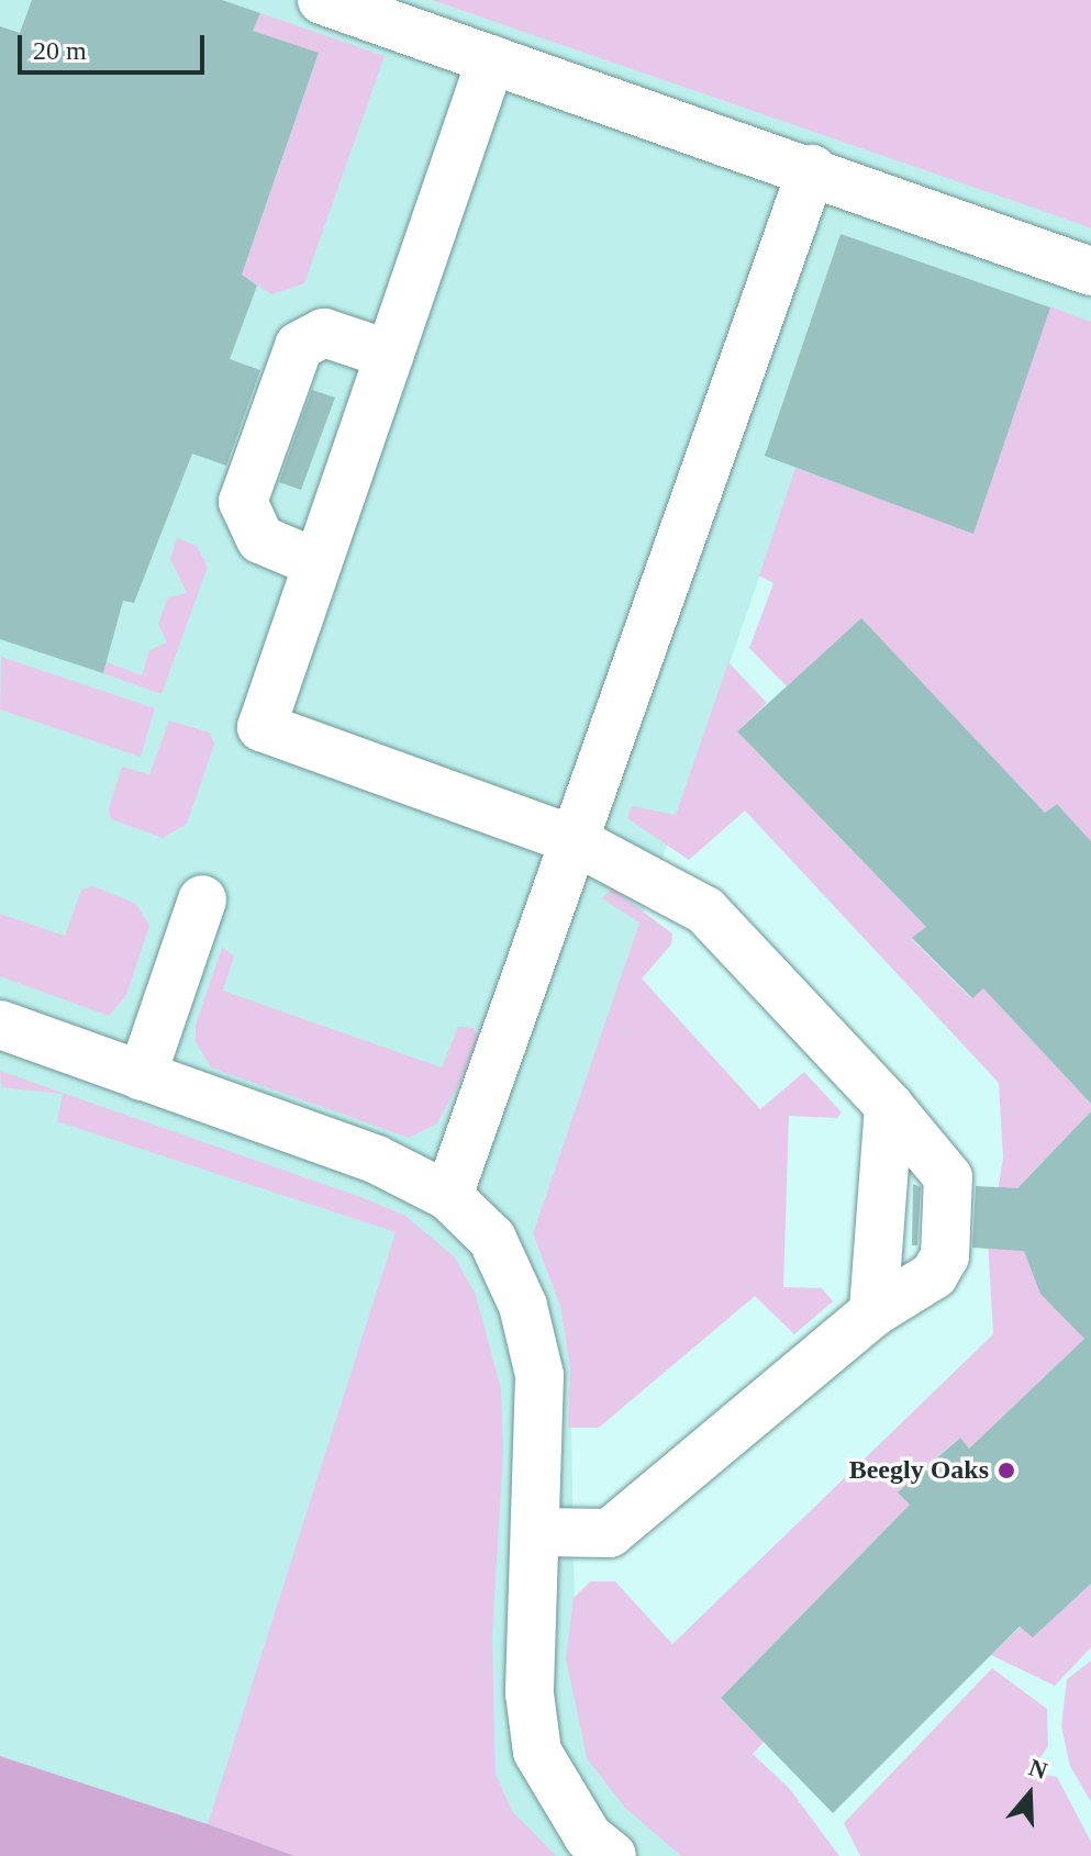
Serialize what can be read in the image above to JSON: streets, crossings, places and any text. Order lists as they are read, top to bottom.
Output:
{
  "places": ["Beegly Oaks"],
  "scale_bar": "20 m",
  "north": "top"
}
